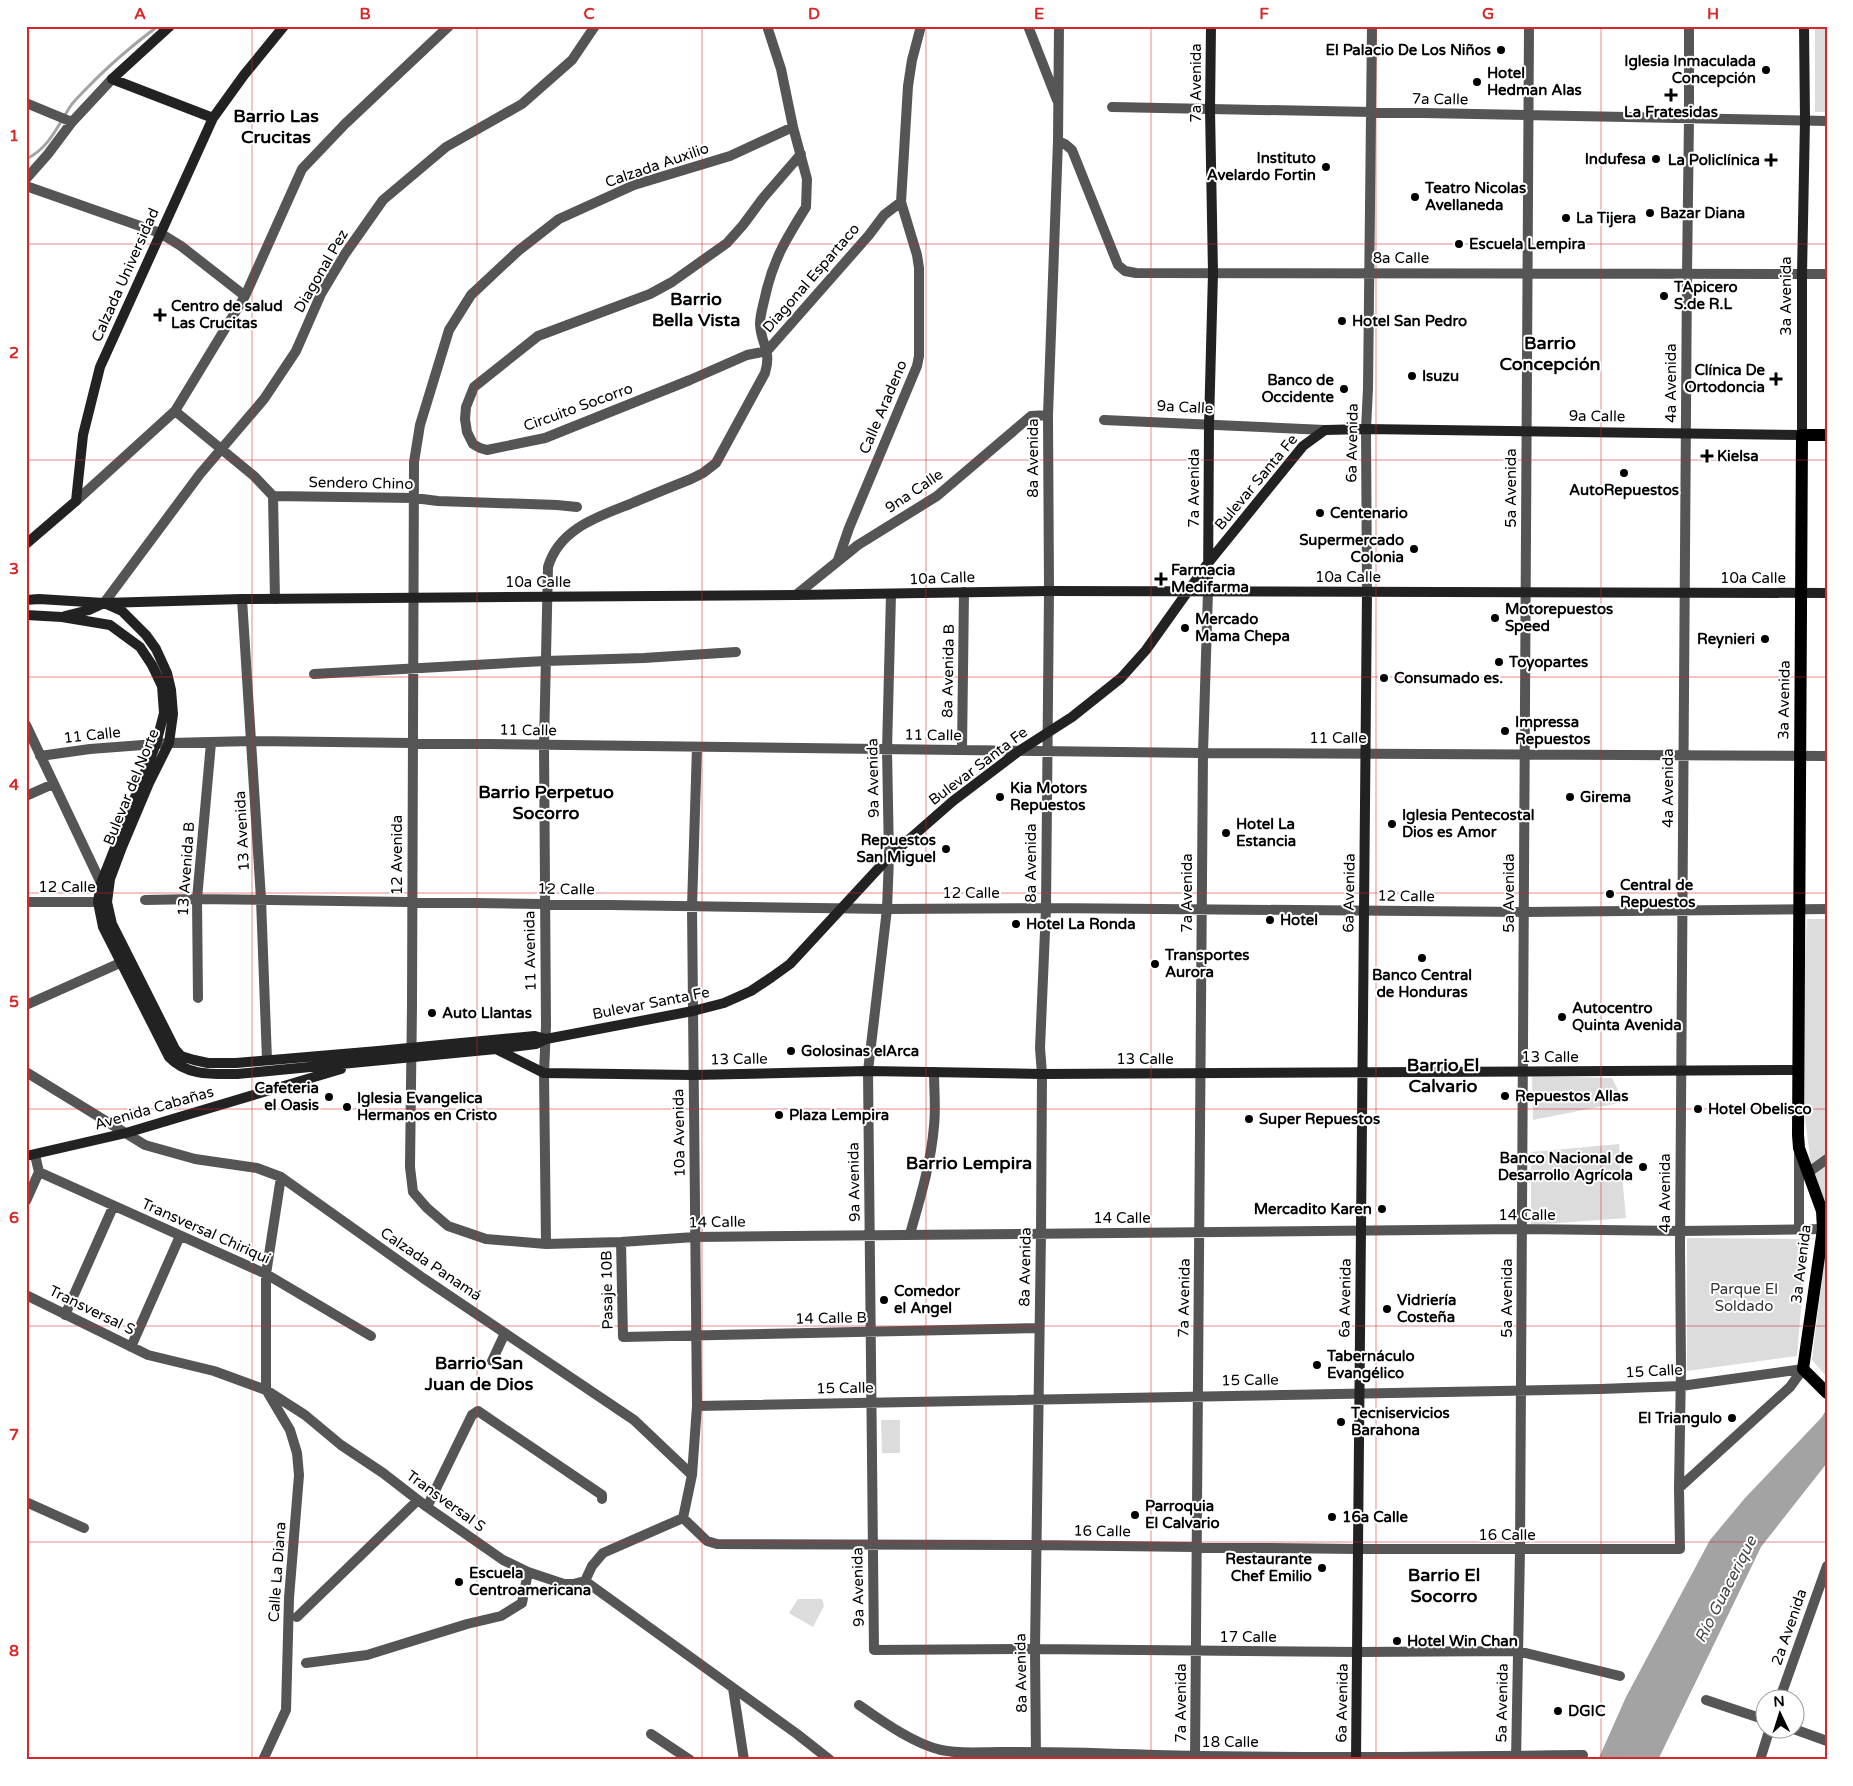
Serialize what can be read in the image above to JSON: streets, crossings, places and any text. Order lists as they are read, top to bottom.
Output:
{
  "streets": {
    "main road": ["3a Avenida", "9a Calle"],
    "street": [
      "7a Avenida",
      "7a Calle",
      "Calzada Auxilio",
      "8a Calle",
      "Diagonal Pez",
      "Calzada Universidad",
      "Diagonal Espartaco",
      "4a Avenida",
      "Circuito Socorro",
      "Calle Aradeno",
      "6a Avenida",
      "8a Avenida",
      "Bulevar Santa Fe",
      "Sendero Chino",
      "5a Avenida",
      "9na Calle",
      "10a Calle",
      "8a Avenida B",
      "11 Calle",
      "9a Avenida",
      "Bulevar del Norte",
      "13 Avenida",
      "12 Avenida",
      "13 Avenida B",
      "12 Calle",
      "11 Avenida",
      "13 Calle",
      "Avenida Cabañas",
      "10a Avenida",
      "14 Calle",
      "Transversal Chiriquí",
      "Calzada Panamá",
      "Pasaje 10B",
      "Transversal S",
      "14 Calle B",
      "15 Calle",
      "16 Calle",
      "Calle La Diana",
      "2a Avenida",
      "17 Calle",
      "18 Calle"
    ]
  },
  "crossings": [
    ["7a Avenida", "7a Calle"],
    ["7a Avenida", "8a Calle"],
    ["7a Avenida", "9a Calle"],
    ["7a Avenida", "Bulevar Santa Fe"],
    ["7a Avenida", "10a Calle"],
    ["7a Avenida", "11 Calle"],
    ["7a Avenida", "12 Calle"],
    ["7a Avenida", "13 Calle"],
    ["7a Avenida", "14 Calle"],
    ["7a Avenida", "15 Calle"],
    ["7a Avenida", "16 Calle"],
    ["7a Avenida", "17 Calle"],
    ["7a Avenida", "18 Calle"],
    ["7a Calle", "3a Avenida"],
    ["7a Calle", "4a Avenida"],
    ["7a Calle", "6a Avenida"],
    ["7a Calle", "5a Avenida"],
    ["Calzada Auxilio", "Sendero Chino"],
    ["Calzada Auxilio", "12 Avenida"],
    ["8a Calle", "3a Avenida"],
    ["8a Calle", "4a Avenida"],
    ["8a Calle", "6a Avenida"],
    ["8a Calle", "8a Avenida"],
    ["8a Calle", "5a Avenida"],
    ["Diagonal Pez", "10a Calle"],
    ["Diagonal Pez", "Bulevar del Norte"],
    ["Diagonal Espartaco", "Circuito Socorro"],
    ["Diagonal Espartaco", "Calle Aradeno"],
    ["Diagonal Espartaco", "10a Calle"],
    ["Diagonal Espartaco", "11 Avenida"],
    ["3a Avenida", "4a Avenida"],
    ["3a Avenida", "9a Calle"],
    ["3a Avenida", "10a Calle"],
    ["3a Avenida", "11 Calle"],
    ["3a Avenida", "12 Calle"],
    ["3a Avenida", "13 Calle"],
    ["3a Avenida", "14 Calle"],
    ["3a Avenida", "15 Calle"],
    ["4a Avenida", "9a Calle"],
    ["4a Avenida", "10a Calle"],
    ["4a Avenida", "11 Calle"],
    ["4a Avenida", "12 Calle"],
    ["4a Avenida", "13 Calle"],
    ["4a Avenida", "14 Calle"],
    ["4a Avenida", "15 Calle"],
    ["4a Avenida", "16 Calle"],
    ["Calle Aradeno", "9na Calle"],
    ["9a Calle", "6a Avenida"],
    ["9a Calle", "Bulevar Santa Fe"],
    ["9a Calle", "5a Avenida"],
    ["6a Avenida", "10a Calle"],
    ["6a Avenida", "11 Calle"],
    ["6a Avenida", "12 Calle"],
    ["6a Avenida", "13 Calle"],
    ["6a Avenida", "14 Calle"],
    ["6a Avenida", "15 Calle"],
    ["6a Avenida", "16 Calle"],
    ["6a Avenida", "17 Calle"],
    ["6a Avenida", "18 Calle"],
    ["8a Avenida", "Bulevar Santa Fe"],
    ["8a Avenida", "9na Calle"],
    ["8a Avenida", "10a Calle"],
    ["8a Avenida", "11 Calle"],
    ["8a Avenida", "12 Calle"],
    ["8a Avenida", "13 Calle"],
    ["8a Avenida", "14 Calle"],
    ["8a Avenida", "14 Calle B"],
    ["8a Avenida", "15 Calle"],
    ["8a Avenida", "16 Calle"],
    ["8a Avenida", "17 Calle"],
    ["8a Avenida", "18 Calle"],
    ["Bulevar Santa Fe", "10a Calle"],
    ["Bulevar Santa Fe", "11 Calle"],
    ["Bulevar Santa Fe", "9a Avenida"],
    ["Bulevar Santa Fe", "Bulevar del Norte"],
    ["Bulevar Santa Fe", "13 Avenida"],
    ["Bulevar Santa Fe", "12 Avenida"],
    ["Bulevar Santa Fe", "12 Calle"],
    ["Bulevar Santa Fe", "11 Avenida"],
    ["Bulevar Santa Fe", "13 Calle"],
    ["Bulevar Santa Fe", "Avenida Cabañas"],
    ["Bulevar Santa Fe", "10a Avenida"],
    ["Sendero Chino", "12 Avenida"],
    ["5a Avenida", "10a Calle"],
    ["5a Avenida", "11 Calle"],
    ["5a Avenida", "12 Calle"],
    ["5a Avenida", "13 Calle"],
    ["5a Avenida", "14 Calle"],
    ["5a Avenida", "15 Calle"],
    ["5a Avenida", "16 Calle"],
    ["5a Avenida", "17 Calle"],
    ["5a Avenida", "18 Calle"],
    ["9na Calle", "10a Calle"],
    ["10a Calle", "8a Avenida B"],
    ["10a Calle", "9a Avenida"],
    ["10a Calle", "Bulevar del Norte"],
    ["10a Calle", "13 Avenida"],
    ["10a Calle", "12 Avenida"],
    ["10a Calle", "11 Avenida"],
    ["8a Avenida B", "11 Calle"],
    ["11 Calle", "9a Avenida"],
    ["11 Calle", "Bulevar del Norte"],
    ["11 Calle", "13 Avenida"],
    ["11 Calle", "12 Avenida"],
    ["11 Calle", "13 Avenida B"],
    ["11 Calle", "11 Avenida"],
    ["11 Calle", "10a Avenida"],
    ["9a Avenida", "12 Calle"],
    ["9a Avenida", "13 Calle"],
    ["9a Avenida", "14 Calle"],
    ["9a Avenida", "14 Calle B"],
    ["9a Avenida", "15 Calle"],
    ["9a Avenida", "16 Calle"],
    ["9a Avenida", "17 Calle"],
    ["Bulevar del Norte", "12 Calle"],
    ["13 Avenida", "12 Calle"],
    ["12 Avenida", "12 Calle"],
    ["12 Avenida", "14 Calle"],
    ["13 Avenida B", "12 Calle"],
    ["12 Calle", "11 Avenida"],
    ["12 Calle", "10a Avenida"],
    ["11 Avenida", "13 Calle"],
    ["11 Avenida", "14 Calle"],
    ["13 Calle", "10a Avenida"],
    ["Avenida Cabañas", "Calzada Panamá"],
    ["10a Avenida", "14 Calle"],
    ["10a Avenida", "Calzada Panamá"],
    ["10a Avenida", "14 Calle B"],
    ["10a Avenida", "15 Calle"],
    ["10a Avenida", "16 Calle"],
    ["14 Calle", "Pasaje 10B"],
    ["Pasaje 10B", "14 Calle B"],
    ["Transversal S", "Calle La Diana"]
  ],
  "districts": [
    "Barrio Las Crucitas",
    "Barrio Bella Vista",
    "Barrio Concepción",
    "Barrio Perpetuo Socorro",
    "Barrio El Calvario",
    "Barrio Lempira",
    "Barrio San Juan de Dios",
    "Barrio El Socorro"
  ],
  "water": ["Río Guacerique"],
  "parks": ["Parque El Soldado"],
  "places": {
    "other": [
      "El Palacio De Los Niños",
      "Iglesia Inmaculada Concepción",
      "Hotel Hedman Alas",
      "Indufesa",
      "Instituto Avelardo Fortin",
      "Teatro Nicolas Avellaneda",
      "Bazar Diana",
      "La Tijera",
      "Escuela Lempira",
      "TApicero S.de R.L",
      "Hotel San Pedro",
      "Isuzu",
      "Banco de Occidente",
      "AutoRepuestos",
      "Centenario",
      "Supermercado Colonia",
      "Motorepuestos Speed",
      "Mercado Mama Chepa",
      "Reynieri",
      "Toyopartes",
      "Consumado es.",
      "Impressa Repuestos",
      "Kia Motors Repuestos",
      "Girema",
      "Iglesia Pentecostal Dios es Amor",
      "Hotel La Estancia",
      "Repuestos San Miguel",
      "Central de Repuestos",
      "Hotel",
      "Hotel La Ronda",
      "Banco Central de Honduras",
      "Transportes Aurora",
      "Auto Llantas",
      "Autocentro Quinta Avenida",
      "Golosinas elArca",
      "Repuestos Allas",
      "Cafeteria el Oasis",
      "Iglesia Evangelica Hermanos en Cristo",
      "Hotel Obelisco",
      "Plaza Lempira",
      "Super Repuestos",
      "Banco Nacional de Desarrollo Agrícola",
      "Mercadito Karen",
      "Comedor el Angel",
      "Vidriería Costeña",
      "Tabernáculo Evangélico",
      "El Triangulo",
      "Tecniservicios Barahona",
      "Parroquia El Calvario",
      "16a Calle",
      "Restaurante Chef Emilio",
      "Escuela Centroamericana",
      "Hotel Win Chan",
      "DGIC"
    ],
    "health": [
      "La Fratesidas",
      "La Policlínica",
      "Centro de salud Las Crucitas",
      "Clínica De Ortodoncia",
      "Kielsa",
      "Farmacia Medifarma"
    ]
  },
  "north": "top",
  "grid": {
    "columns": [
      "A",
      "B",
      "C",
      "D",
      "E",
      "F",
      "G",
      "H"
    ],
    "rows": [
      "1",
      "2",
      "3",
      "4",
      "5",
      "6",
      "7",
      "8"
    ]
  }
}
